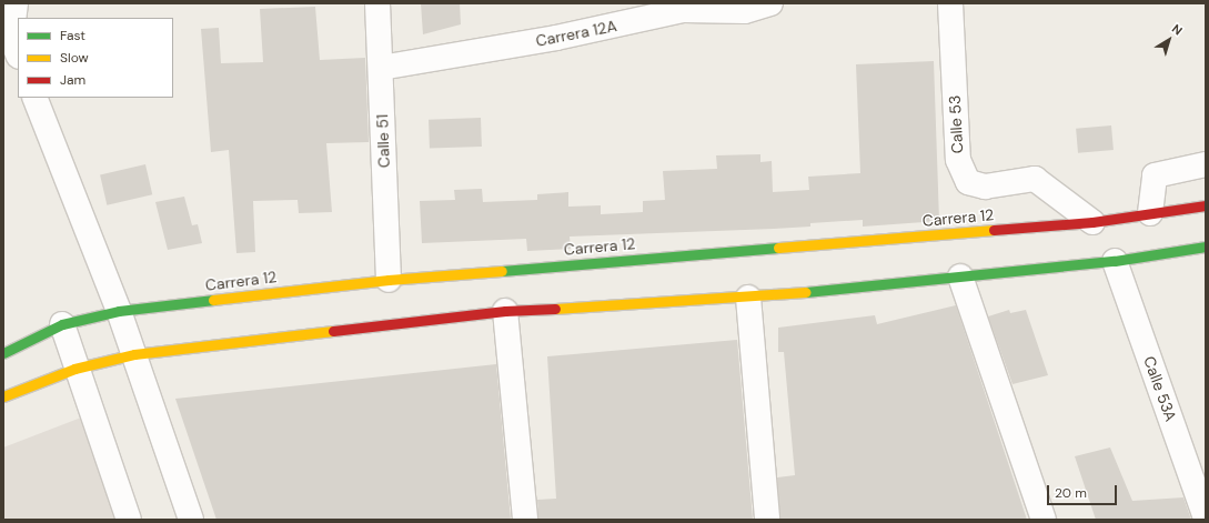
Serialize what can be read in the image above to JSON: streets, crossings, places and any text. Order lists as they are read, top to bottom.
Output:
{
  "streets": {
    "main road": ["Carrera 12"],
    "street": [
      "Carrera 12A",
      "Calle 53",
      "Calle 51",
      "Calle 53A"
    ]
  },
  "crossings": [
    ["Carrera 12A", "Calle 51"],
    ["Calle 53", "Carrera 12"],
    ["Calle 51", "Carrera 12"]
  ],
  "legend": ["Fast", "Slow", "Jam"],
  "scale_bar": "20 m",
  "north": "top right"
}
